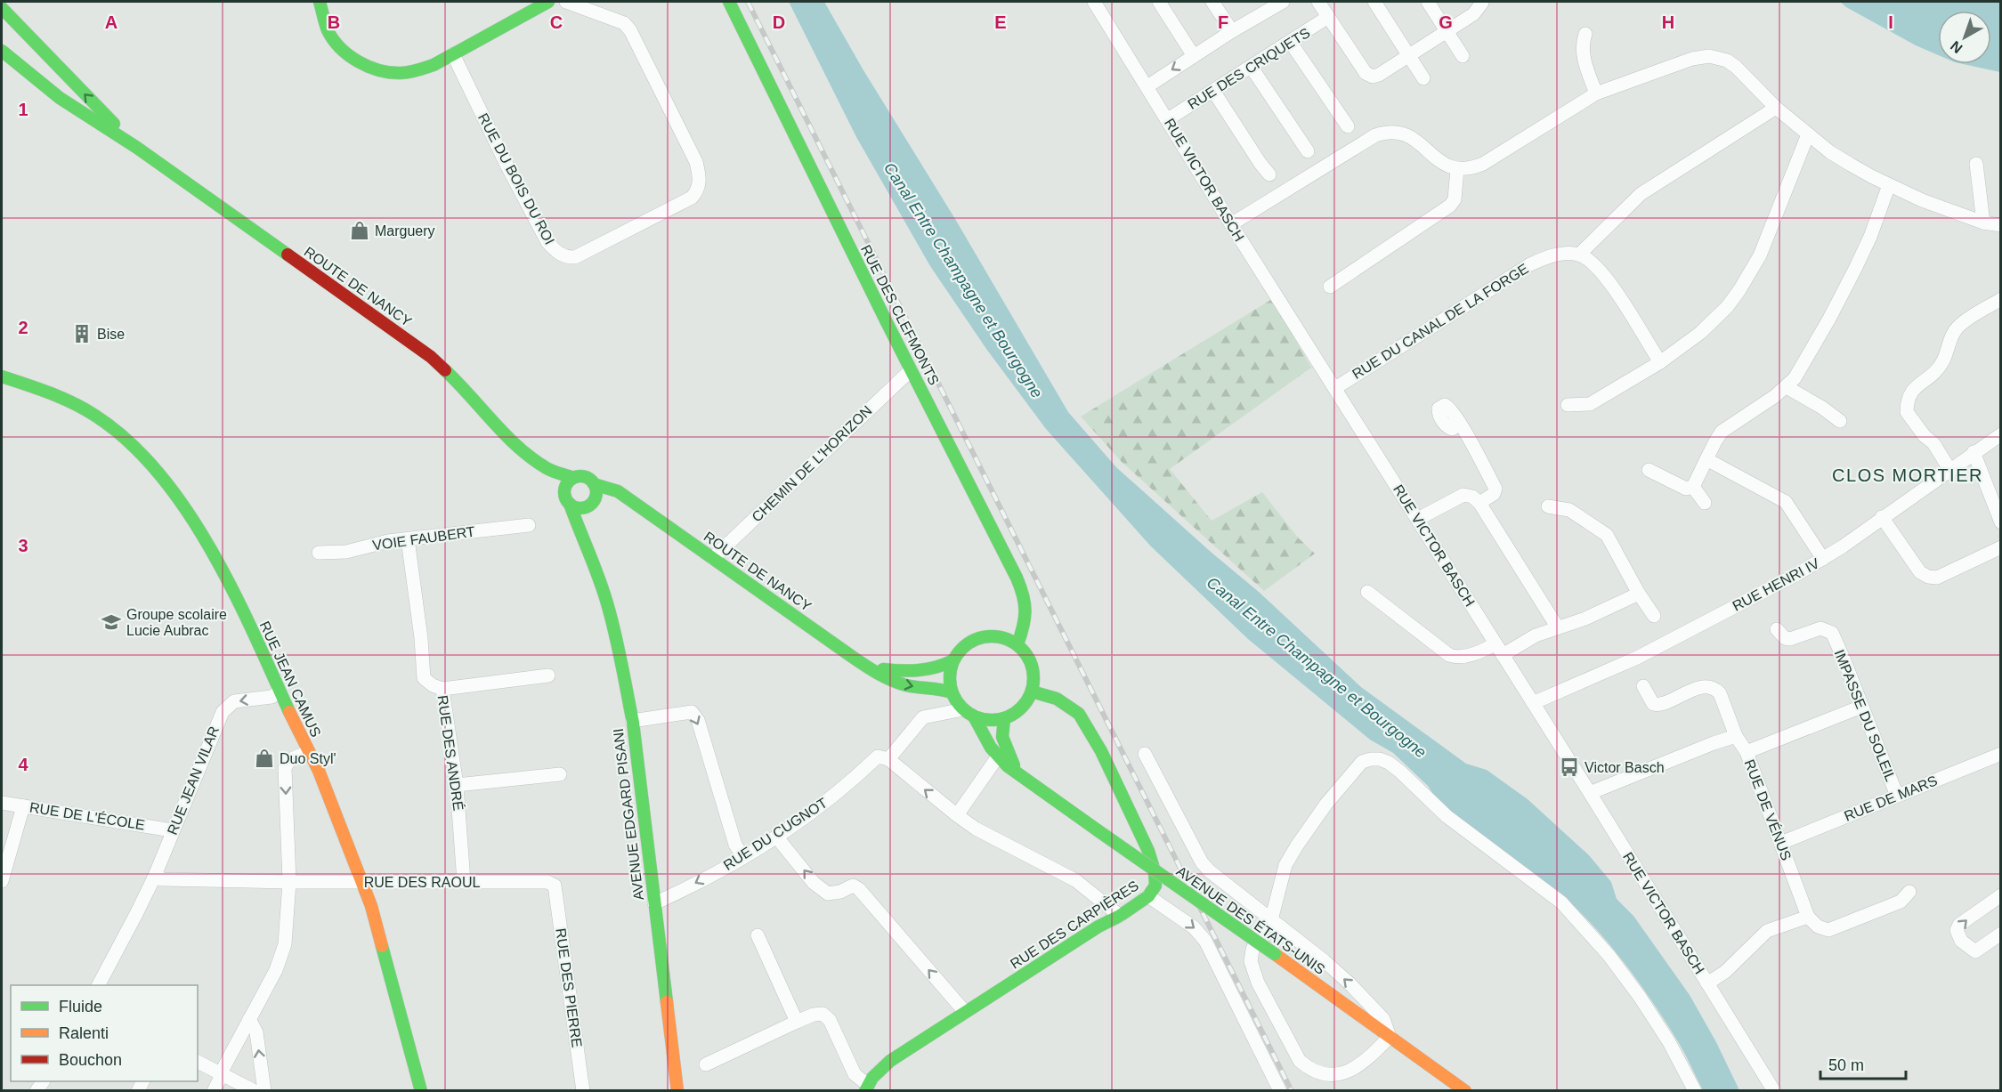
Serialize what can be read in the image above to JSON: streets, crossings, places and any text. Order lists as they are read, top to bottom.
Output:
{
  "streets": {
    "main road": [
      "ROUTE DE NANCY",
      "RUE DES CLEFMONTS",
      "RUE JEAN CAMUS",
      "AVENUE EDGARD PISANI",
      "AVENUE DES ÉTATS-UNIS",
      "RUE DES CARPIÈRES"
    ],
    "street": [
      "RUE DES CRIQUETS",
      "RUE DU BOIS DU ROI",
      "RUE VICTOR BASCH",
      "RUE DU CANAL DE LA FORGE",
      "CHEMIN DE L'HORIZON",
      "VOIE FAUBERT",
      "RUE HENRI IV",
      "IMPASSE DU SOLEIL",
      "RUE DES ANDRÉ",
      "RUE JEAN VILAR",
      "RUE DE MARS",
      "RUE DE VÉNUS",
      "RUE DE L'ÉCOLE",
      "RUE DU CUGNOT",
      "RUE DES RAOUL",
      "RUE DES PIERRE"
    ]
  },
  "crossings": [
    ["RUE DES CRIQUETS", "RUE VICTOR BASCH"],
    ["RUE VICTOR BASCH", "RUE DU CANAL DE LA FORGE"],
    ["RUE VICTOR BASCH", "RUE HENRI IV"],
    ["ROUTE DE NANCY", "RUE DES CLEFMONTS"],
    ["ROUTE DE NANCY", "CHEMIN DE L'HORIZON"],
    ["ROUTE DE NANCY", "AVENUE EDGARD PISANI"],
    ["ROUTE DE NANCY", "RUE DU CUGNOT"],
    ["ROUTE DE NANCY", "AVENUE DES ÉTATS-UNIS"],
    ["ROUTE DE NANCY", "RUE DES CARPIÈRES"],
    ["RUE DES CLEFMONTS", "CHEMIN DE L'HORIZON"],
    ["RUE DES CLEFMONTS", "RUE DU CUGNOT"],
    ["RUE DES CLEFMONTS", "AVENUE DES ÉTATS-UNIS"],
    ["RUE DES CLEFMONTS", "RUE DES CARPIÈRES"],
    ["VOIE FAUBERT", "RUE DES ANDRÉ"],
    ["RUE JEAN CAMUS", "RUE JEAN VILAR"],
    ["RUE JEAN CAMUS", "RUE DES RAOUL"],
    ["IMPASSE DU SOLEIL", "RUE DE MARS"],
    ["RUE DES ANDRÉ", "RUE DES RAOUL"],
    ["RUE JEAN VILAR", "RUE DE L'ÉCOLE"],
    ["RUE DE MARS", "RUE DE VÉNUS"],
    ["AVENUE EDGARD PISANI", "RUE DU CUGNOT"],
    ["RUE DU CUGNOT", "AVENUE DES ÉTATS-UNIS"],
    ["RUE DU CUGNOT", "RUE DES CARPIÈRES"],
    ["RUE DES RAOUL", "RUE DES PIERRE"],
    ["AVENUE DES ÉTATS-UNIS", "RUE DES CARPIÈRES"]
  ],
  "one_way": ["RUE JEAN VILAR"],
  "districts": ["CLOS MORTIER"],
  "water": ["Canal Entre Champagne et Bourgogne"],
  "places": {
    "shop": ["Marguery", "Duo Styl'"],
    "building": ["Bise"],
    "school or university": ["Groupe scolaire Lucie Aubrac"],
    "bus stop": ["Victor Basch"]
  },
  "legend": ["Fluide", "Ralenti", "Bouchon"],
  "scale_bar": "50 m",
  "north": "bottom left",
  "grid": {
    "columns": [
      "A",
      "B",
      "C",
      "D",
      "E",
      "F",
      "G",
      "H",
      "I"
    ],
    "rows": [
      "1",
      "2",
      "3",
      "4"
    ]
  }
}
